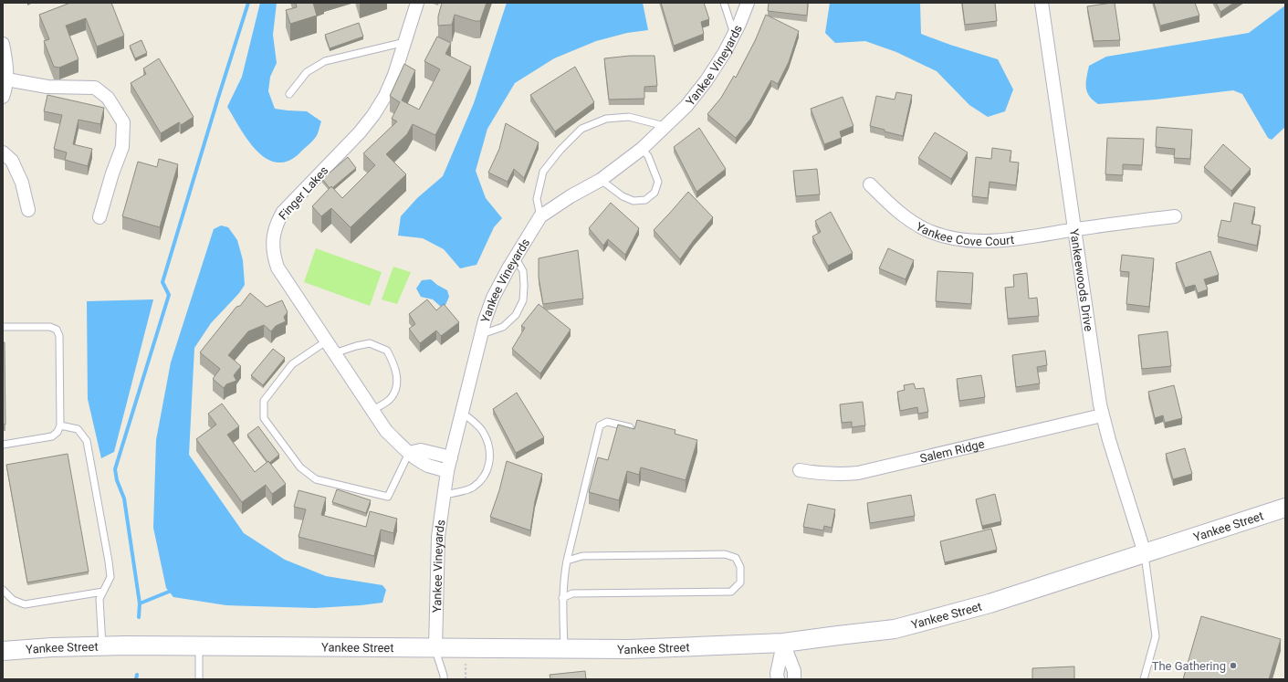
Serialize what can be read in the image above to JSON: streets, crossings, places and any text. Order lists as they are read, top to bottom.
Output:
{
  "streets": {
    "street": [
      "Yankee Vineyards",
      "Finger Lakes",
      "Yankee Cove Court",
      "Yankeewoods Drive",
      "Salem Ridge",
      "Yankee Street"
    ]
  },
  "crossings": [
    ["Yankee Vineyards", "Finger Lakes"],
    ["Yankee Vineyards", "Yankee Street"],
    ["Yankee Cove Court", "Yankeewoods Drive"],
    ["Yankeewoods Drive", "Salem Ridge"],
    ["Yankeewoods Drive", "Yankee Street"]
  ],
  "places": ["The Gathering"]
}
